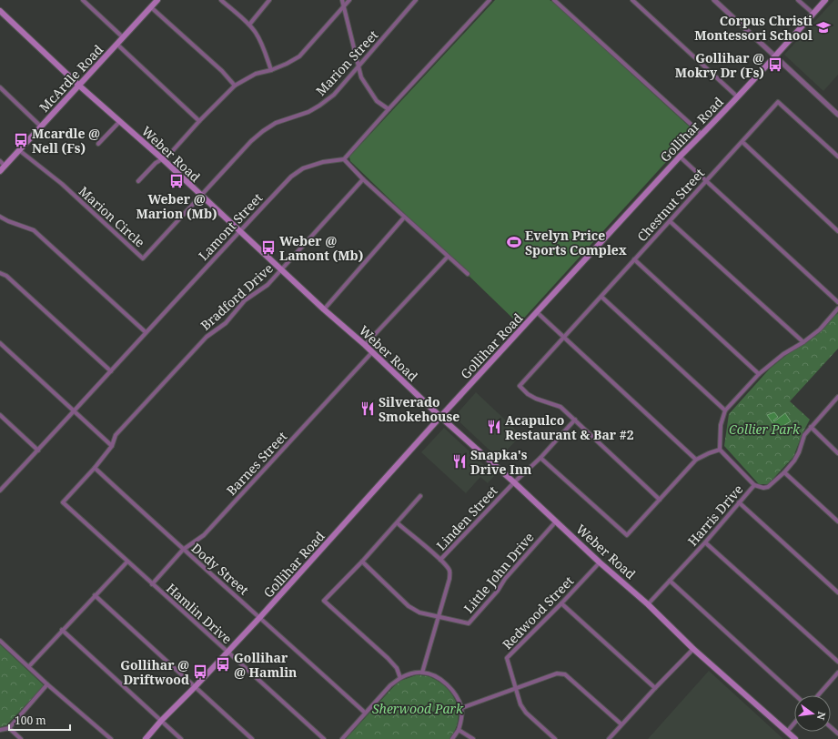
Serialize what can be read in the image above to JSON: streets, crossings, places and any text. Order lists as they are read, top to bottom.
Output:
{
  "streets": {
    "main road": ["McArdle Road", "Gollihar Road", "Weber Road"],
    "street": [
      "Marion Street",
      "Chestnut Street",
      "Marion Circle",
      "Lamont Street",
      "Bradford Drive",
      "Barnes Street",
      "Harris Drive",
      "Linden Street",
      "Dody Street",
      "Little John Drive",
      "Redwood Street",
      "Hamlin Drive"
    ]
  },
  "crossings": [
    ["Marion Street", "Weber Road"],
    ["Marion Street", "Marion Circle"],
    ["McArdle Road", "Weber Road"],
    ["McArdle Road", "Marion Circle"],
    ["Gollihar Road", "Weber Road"],
    ["Gollihar Road", "Dody Street"],
    ["Gollihar Road", "Hamlin Drive"],
    ["Weber Road", "Marion Circle"],
    ["Weber Road", "Lamont Street"],
    ["Weber Road", "Bradford Drive"],
    ["Weber Road", "Barnes Street"],
    ["Weber Road", "Harris Drive"],
    ["Weber Road", "Linden Street"],
    ["Weber Road", "Little John Drive"],
    ["Weber Road", "Redwood Street"],
    ["Chestnut Street", "Linden Street"],
    ["Bradford Drive", "Dody Street"],
    ["Bradford Drive", "Hamlin Drive"],
    ["Barnes Street", "Dody Street"],
    ["Barnes Street", "Hamlin Drive"],
    ["Linden Street", "Little John Drive"]
  ],
  "parks": ["Collier Park", "Sherwood Park"],
  "places": {
    "school or university": ["Corpus Christi Montessori School"],
    "bus stop": [
      "Gollihar @ Mokry Dr (Fs)",
      "Mcardle @ Nell (Fs)",
      "Weber @ Marion (Mb)",
      "Weber @ Lamont (Mb)",
      "Gollihar @ Hamlin",
      "Gollihar @ Driftwood"
    ],
    "sports": ["Evelyn Price Sports Complex"],
    "restaurant": ["Silverado Smokehouse", "Acapulco Restaurant & Bar #2", "Snapka's Drive Inn"]
  },
  "scale_bar": "100 m",
  "north": "right"
}
